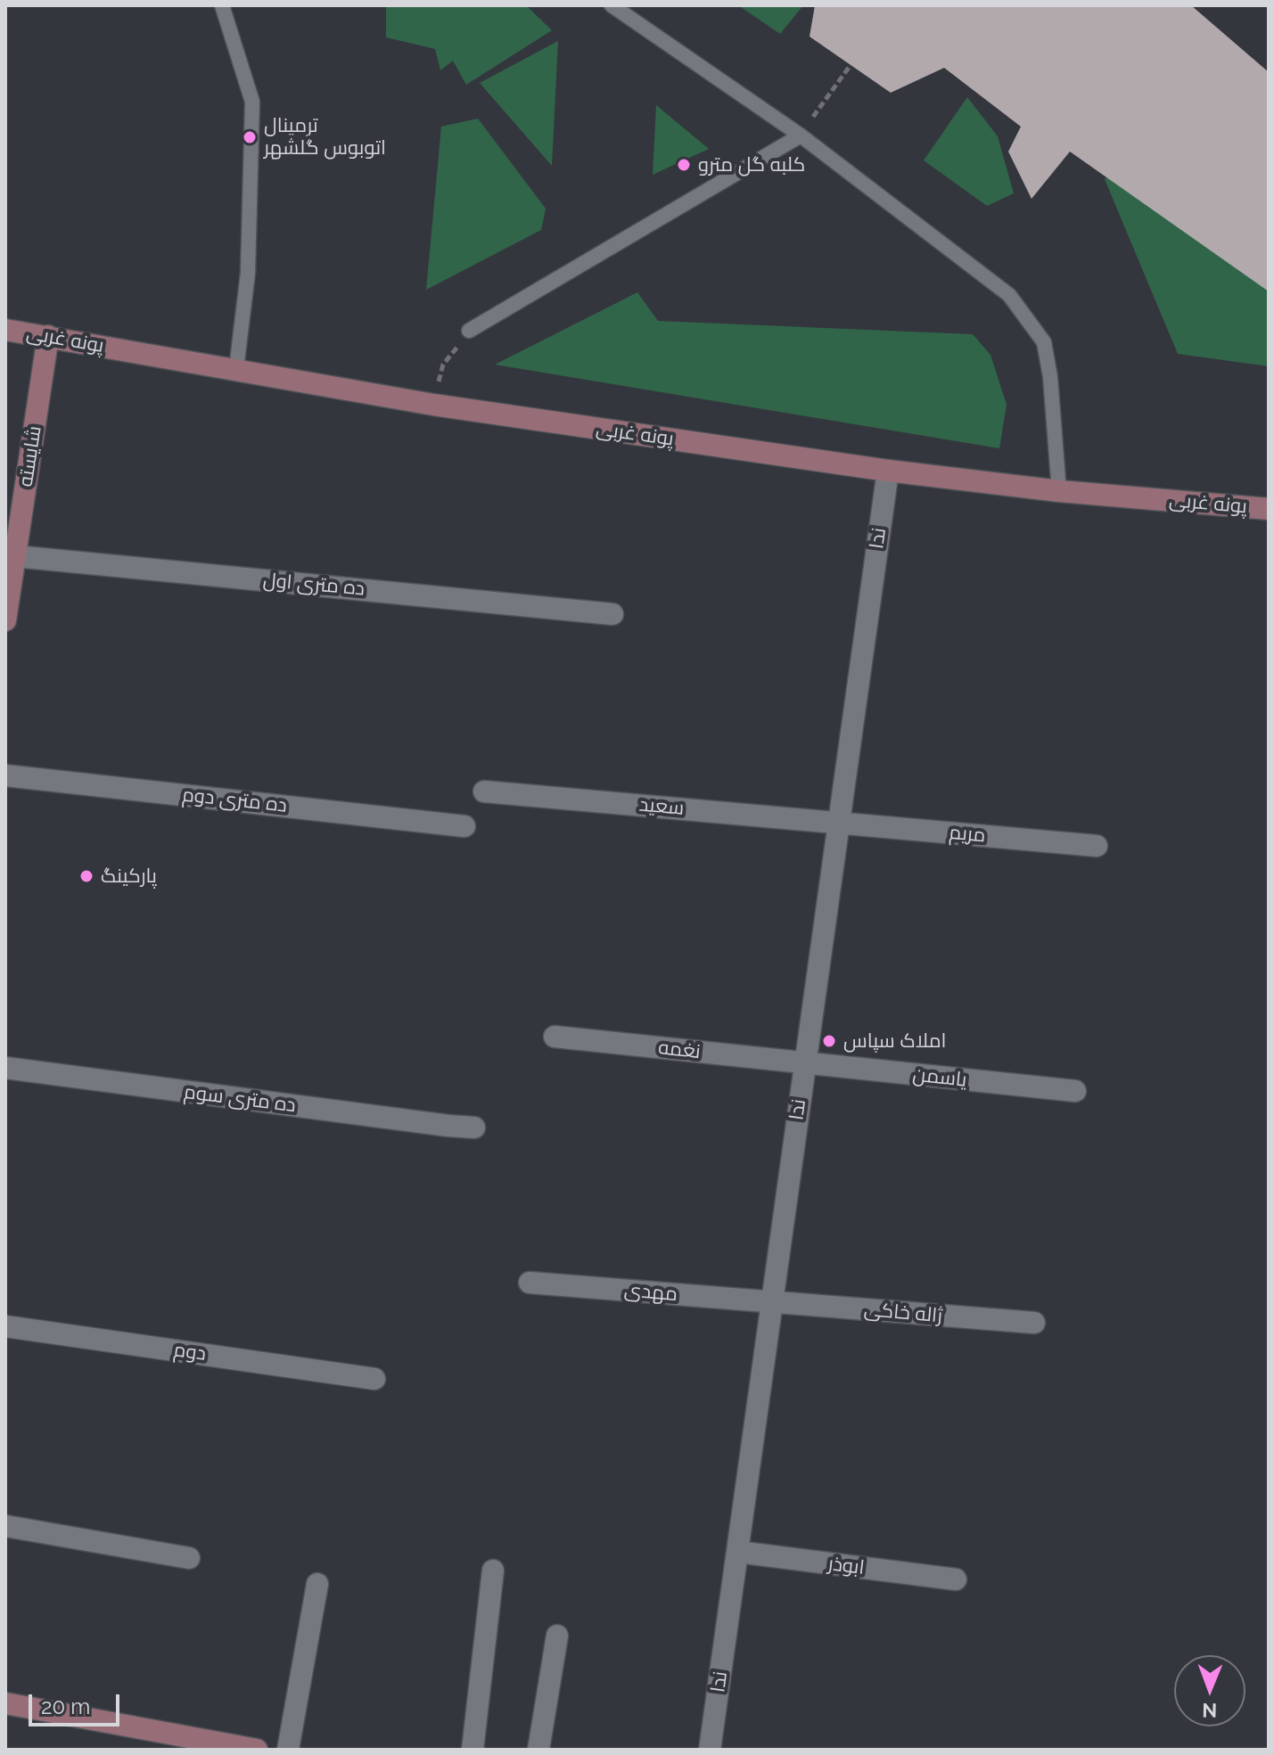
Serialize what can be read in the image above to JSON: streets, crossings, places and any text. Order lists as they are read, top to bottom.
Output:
{
  "streets": {
    "street": [
      "پونه غربی",
      "شایسته",
      "ندا",
      "ده متری اول",
      "ده متری دوم",
      "سعید",
      "مریم",
      "نغمه",
      "یاسمن",
      "ده متری سوم",
      "مهدی",
      "ژاله خاکی",
      "دوم",
      "ابوذر"
    ]
  },
  "crossings": [
    ["پونه غربی", "شایسته"],
    ["پونه غربی", "ندا"],
    ["شایسته", "ده متری اول"],
    ["ندا", "سعید"],
    ["ندا", "مریم"],
    ["ندا", "نغمه"],
    ["ندا", "یاسمن"],
    ["ندا", "مهدی"],
    ["ندا", "ژاله خاکی"],
    ["ندا", "ابوذر"],
    ["سعید", "مریم"],
    ["نغمه", "یاسمن"],
    ["مهدی", "ژاله خاکی"]
  ],
  "places": [
    "ترمینال اتوبوس گلشهر",
    "کلبه گل مترو",
    "پارکینگ",
    "املاک سپاس"
  ],
  "scale_bar": "20 m",
  "north": "bottom"
}
